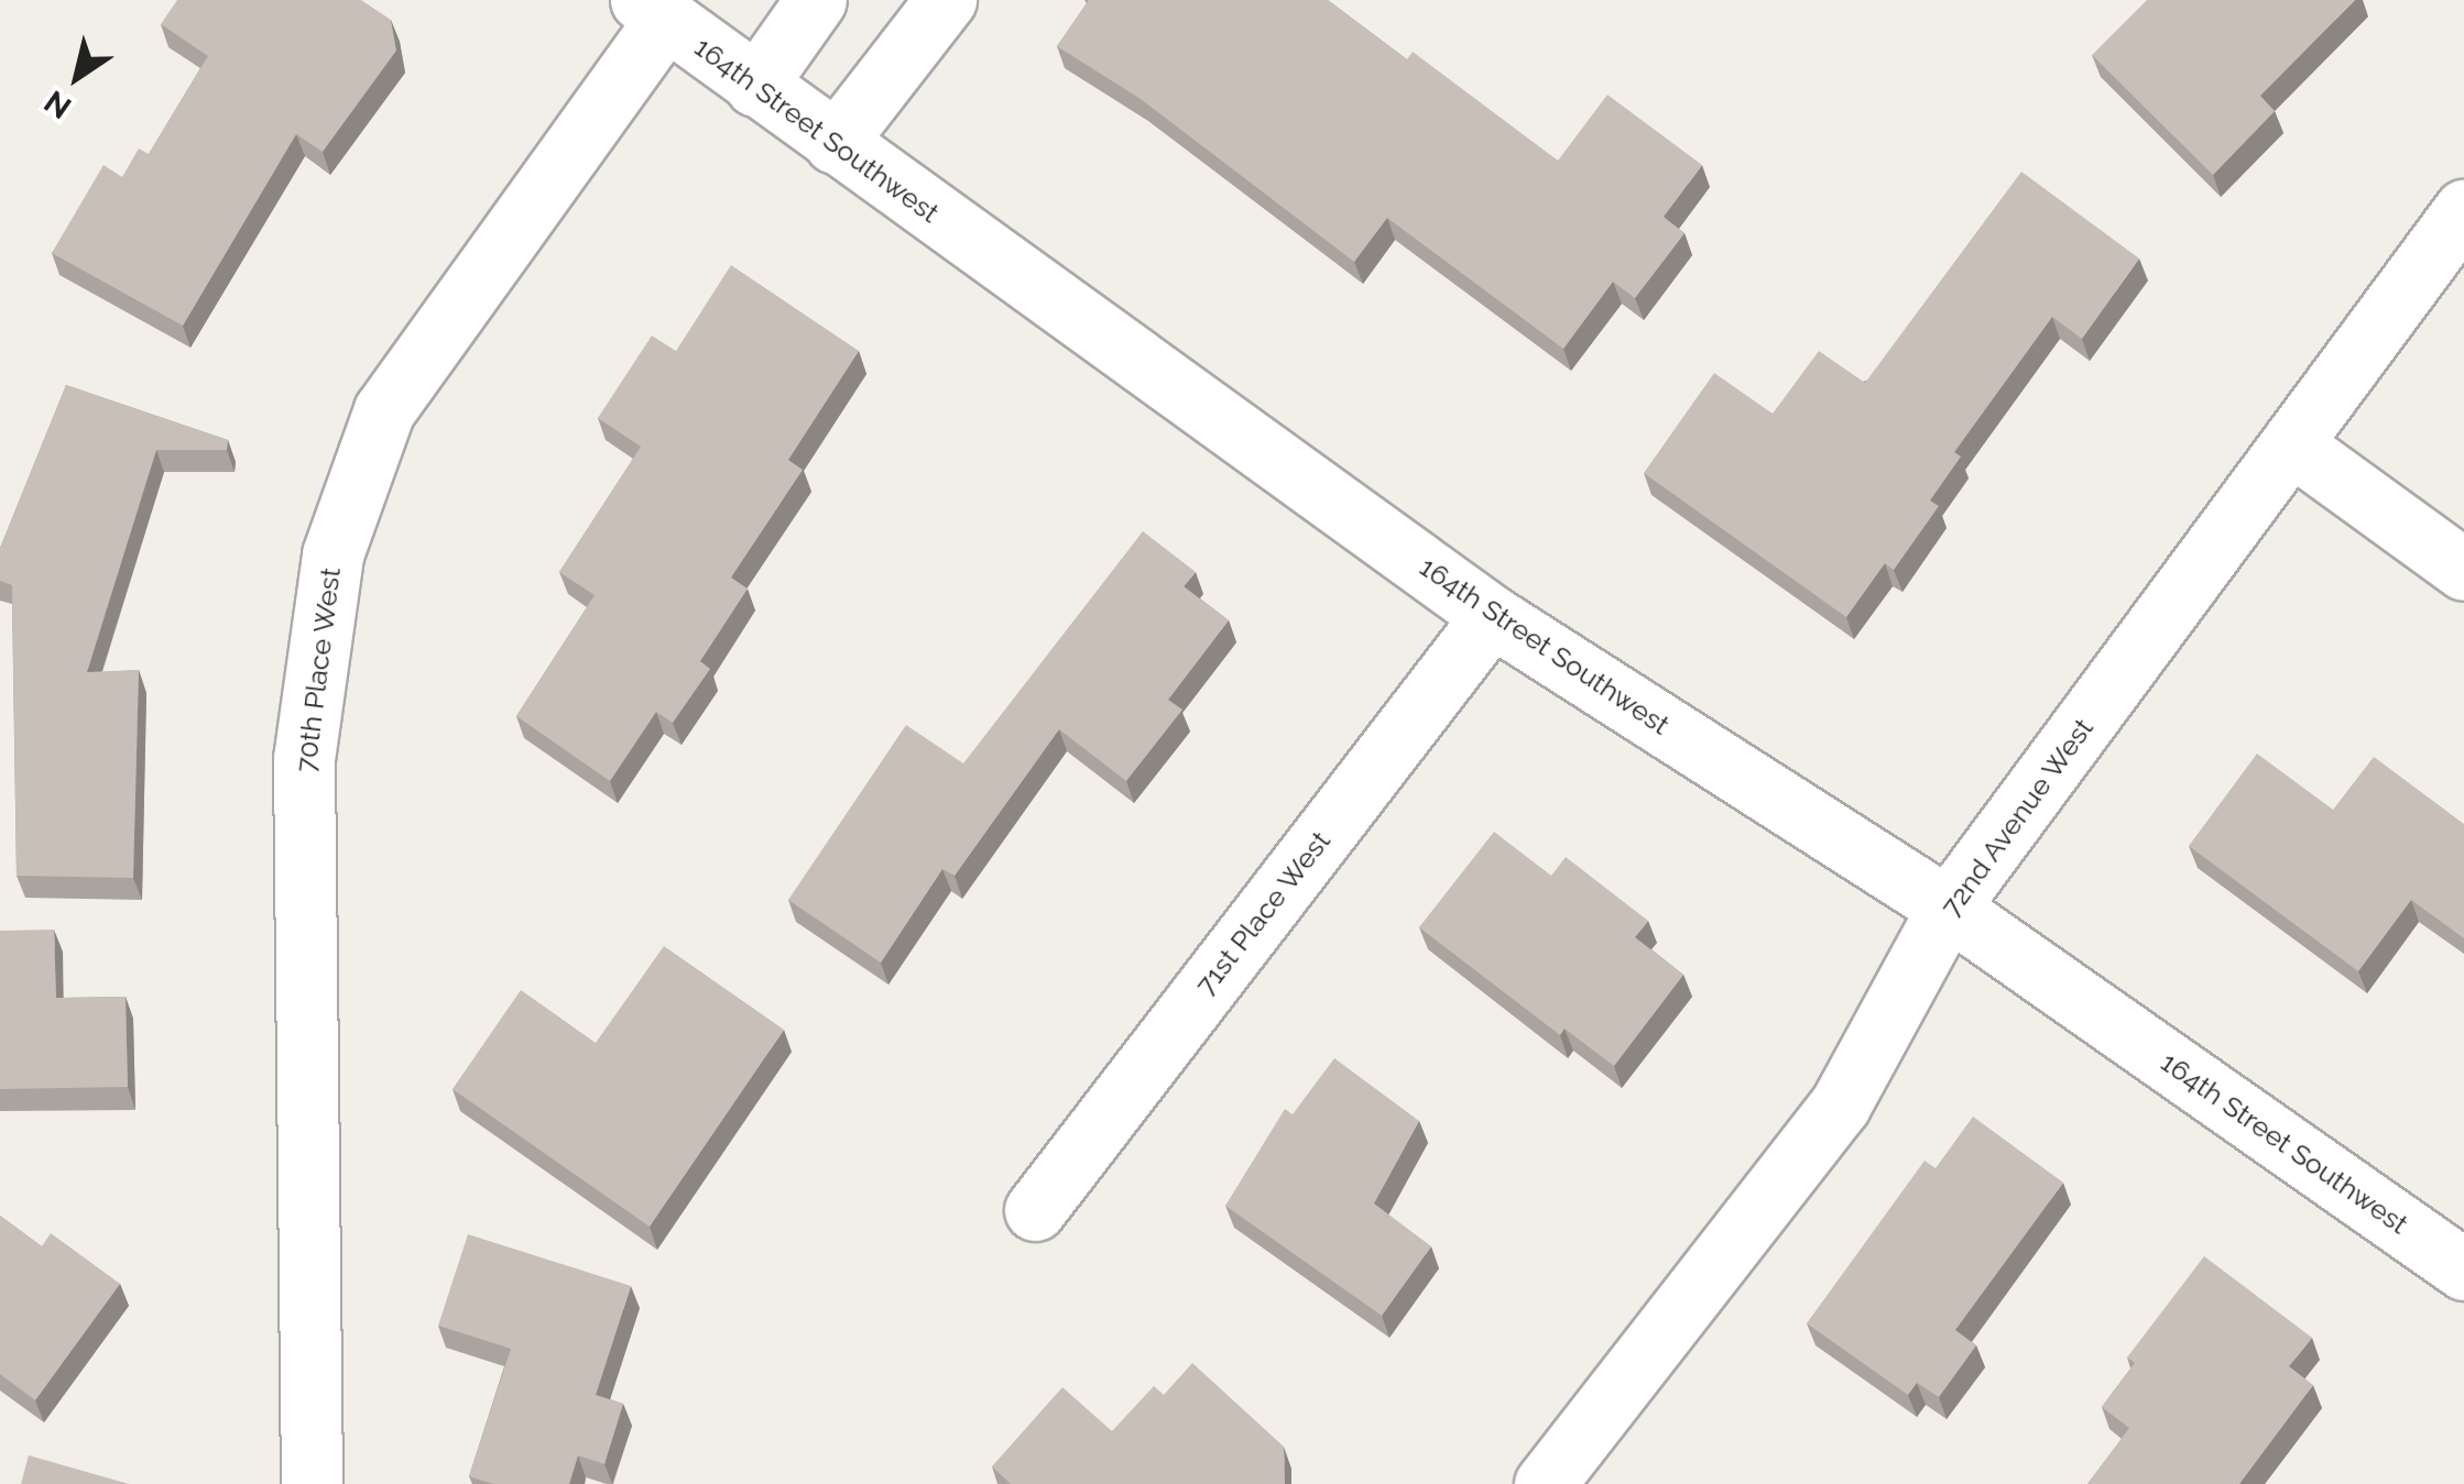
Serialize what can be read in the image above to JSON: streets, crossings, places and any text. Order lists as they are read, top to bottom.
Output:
{
  "streets": {
    "street": [
      "164th Street Southwest",
      "70th Place West",
      "72nd Avenue West",
      "71st Place West"
    ]
  },
  "crossings": [
    ["164th Street Southwest", "70th Place West"],
    ["164th Street Southwest", "72nd Avenue West"],
    ["164th Street Southwest", "71st Place West"]
  ],
  "north": "bottom left"
}
